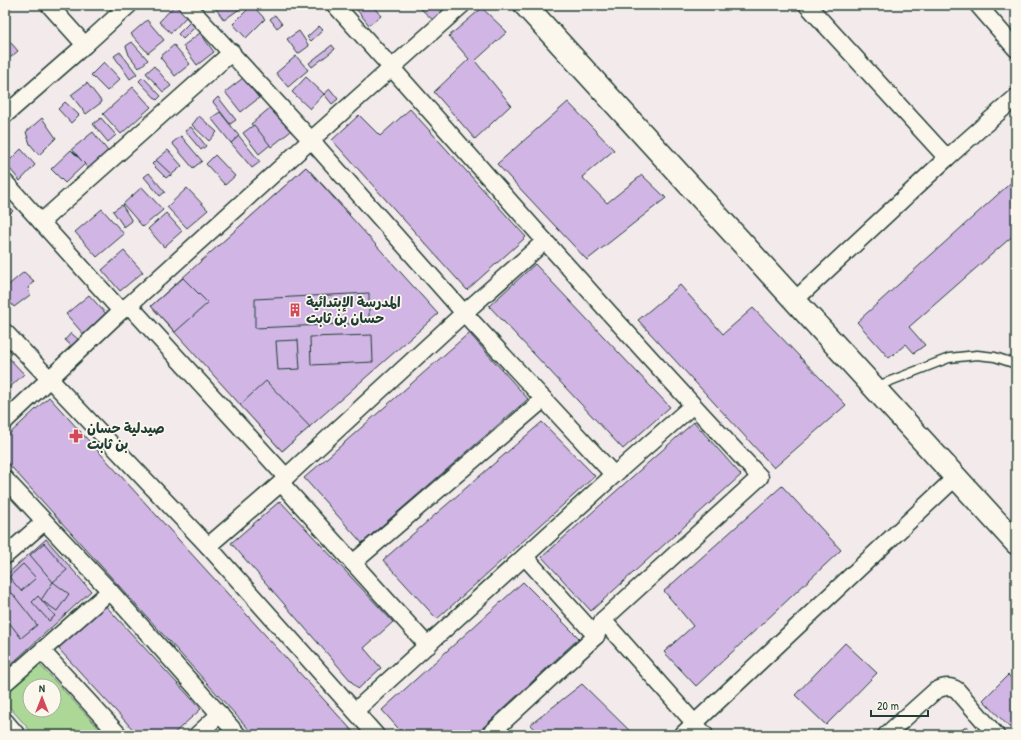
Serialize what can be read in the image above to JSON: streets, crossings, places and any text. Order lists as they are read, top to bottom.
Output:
{
  "places": {
    "building": ["المدرسة الإبتدائية حسان بن ثابت"],
    "pharmacy": ["صيدلية حسان بن ثابت"]
  },
  "scale_bar": "20 m",
  "north": "top"
}
